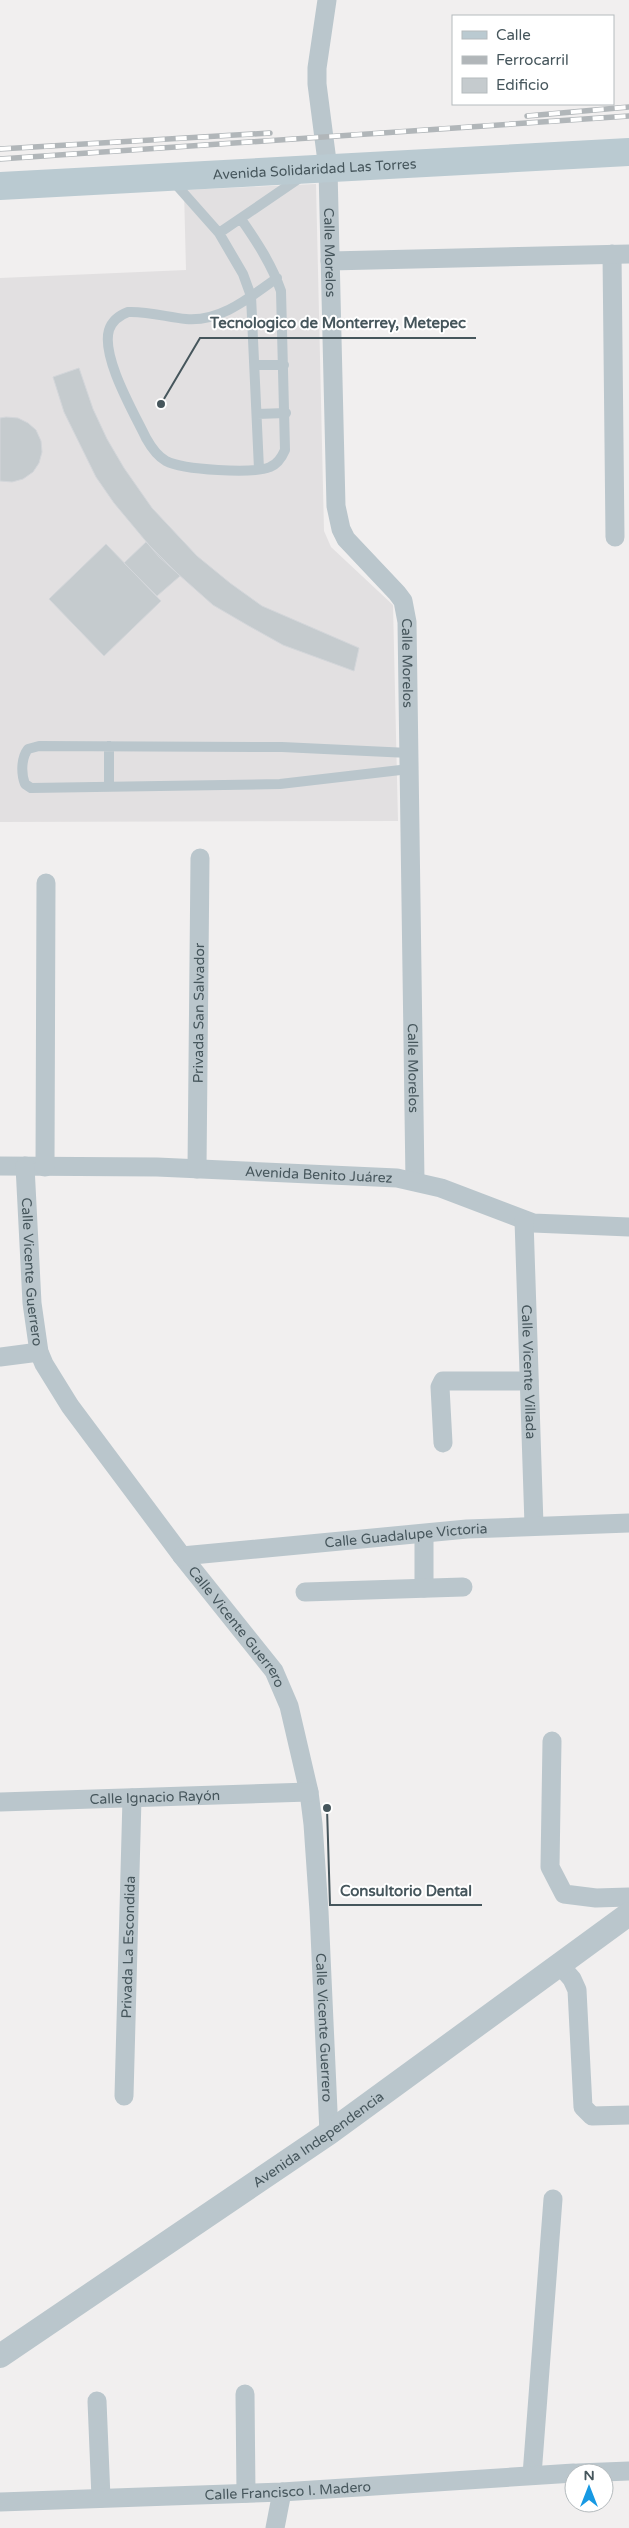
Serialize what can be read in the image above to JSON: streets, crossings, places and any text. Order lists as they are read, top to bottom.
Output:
{
  "streets": {
    "main road": ["Avenida Solidaridad Las Torres"],
    "street": [
      "Calle Morelos",
      "Privada San Salvador",
      "Avenida Benito Juárez",
      "Calle Vicente Guerrero",
      "Calle Vicente Villada",
      "Calle Guadalupe Victoria",
      "Calle Ignacio Rayón",
      "Privada La Escondida",
      "Avenida Independencia",
      "Calle Francisco I. Madero"
    ]
  },
  "crossings": [
    ["Avenida Solidaridad Las Torres", "Calle Morelos"],
    ["Calle Morelos", "Avenida Benito Juárez"],
    ["Privada San Salvador", "Avenida Benito Juárez"],
    ["Avenida Benito Juárez", "Calle Vicente Guerrero"],
    ["Avenida Benito Juárez", "Calle Vicente Villada"],
    ["Calle Vicente Guerrero", "Calle Guadalupe Victoria"],
    ["Calle Vicente Guerrero", "Calle Ignacio Rayón"],
    ["Calle Vicente Guerrero", "Avenida Independencia"],
    ["Calle Vicente Villada", "Calle Guadalupe Victoria"],
    ["Calle Ignacio Rayón", "Privada La Escondida"]
  ],
  "places": ["Tecnologico de Monterrey, Metepec", "Consultorio Dental"],
  "legend": ["Calle", "Ferrocarril", "Edificio"],
  "north": "top"
}
